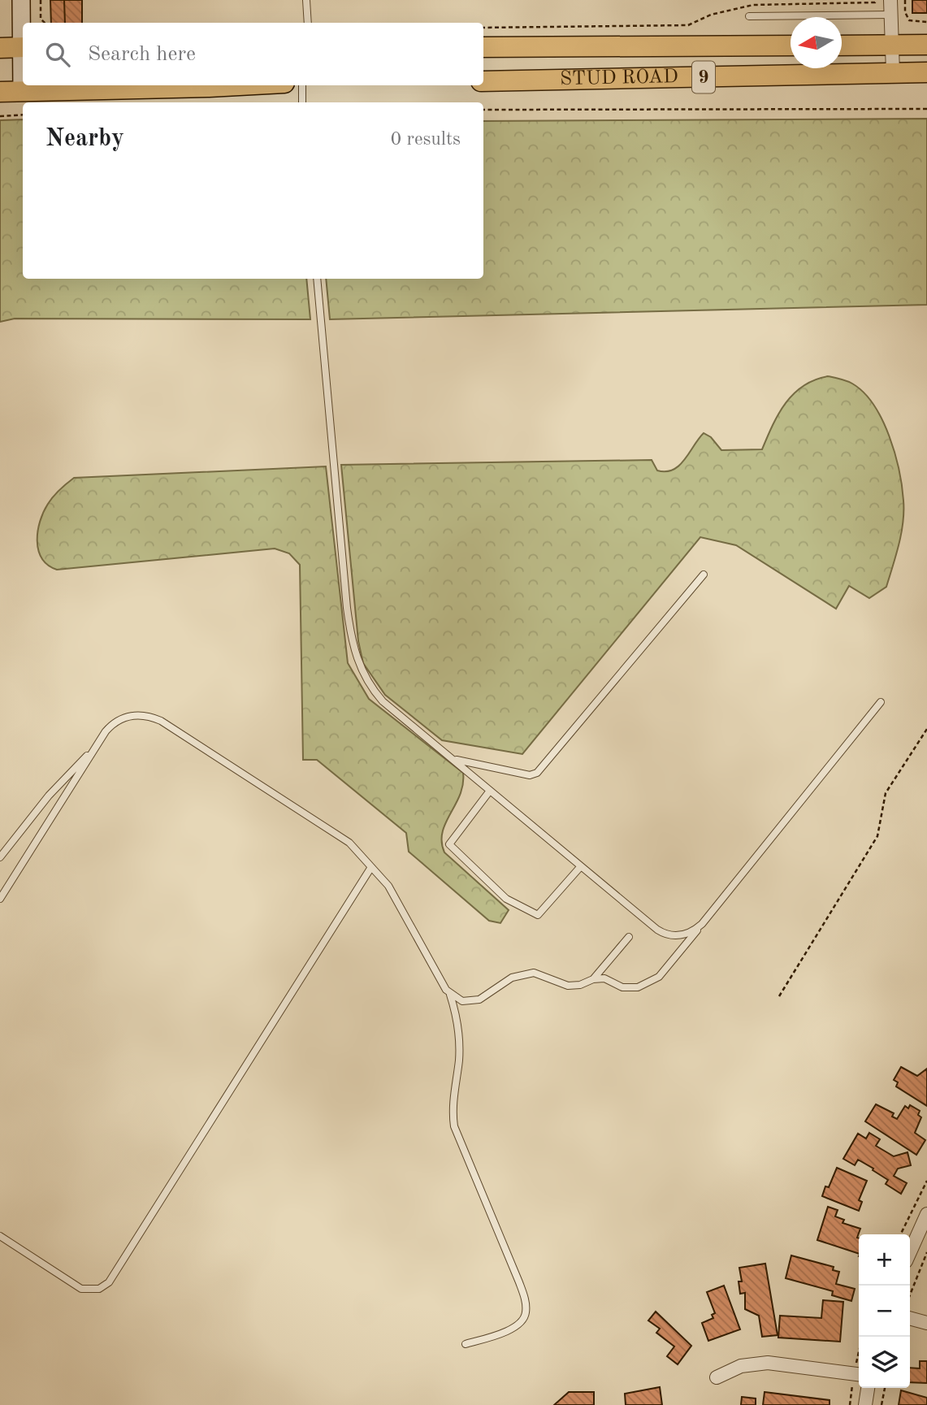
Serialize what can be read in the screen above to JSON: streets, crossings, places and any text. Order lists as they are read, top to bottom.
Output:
{
  "streets": {
    "highway": ["9", "STUD ROAD"]
  },
  "north": "left",
  "page": {
    "search": "Search here",
    "heading": ["Nearby", "0 results"],
    "map_buttons": ["+", "−"]
  }
}
